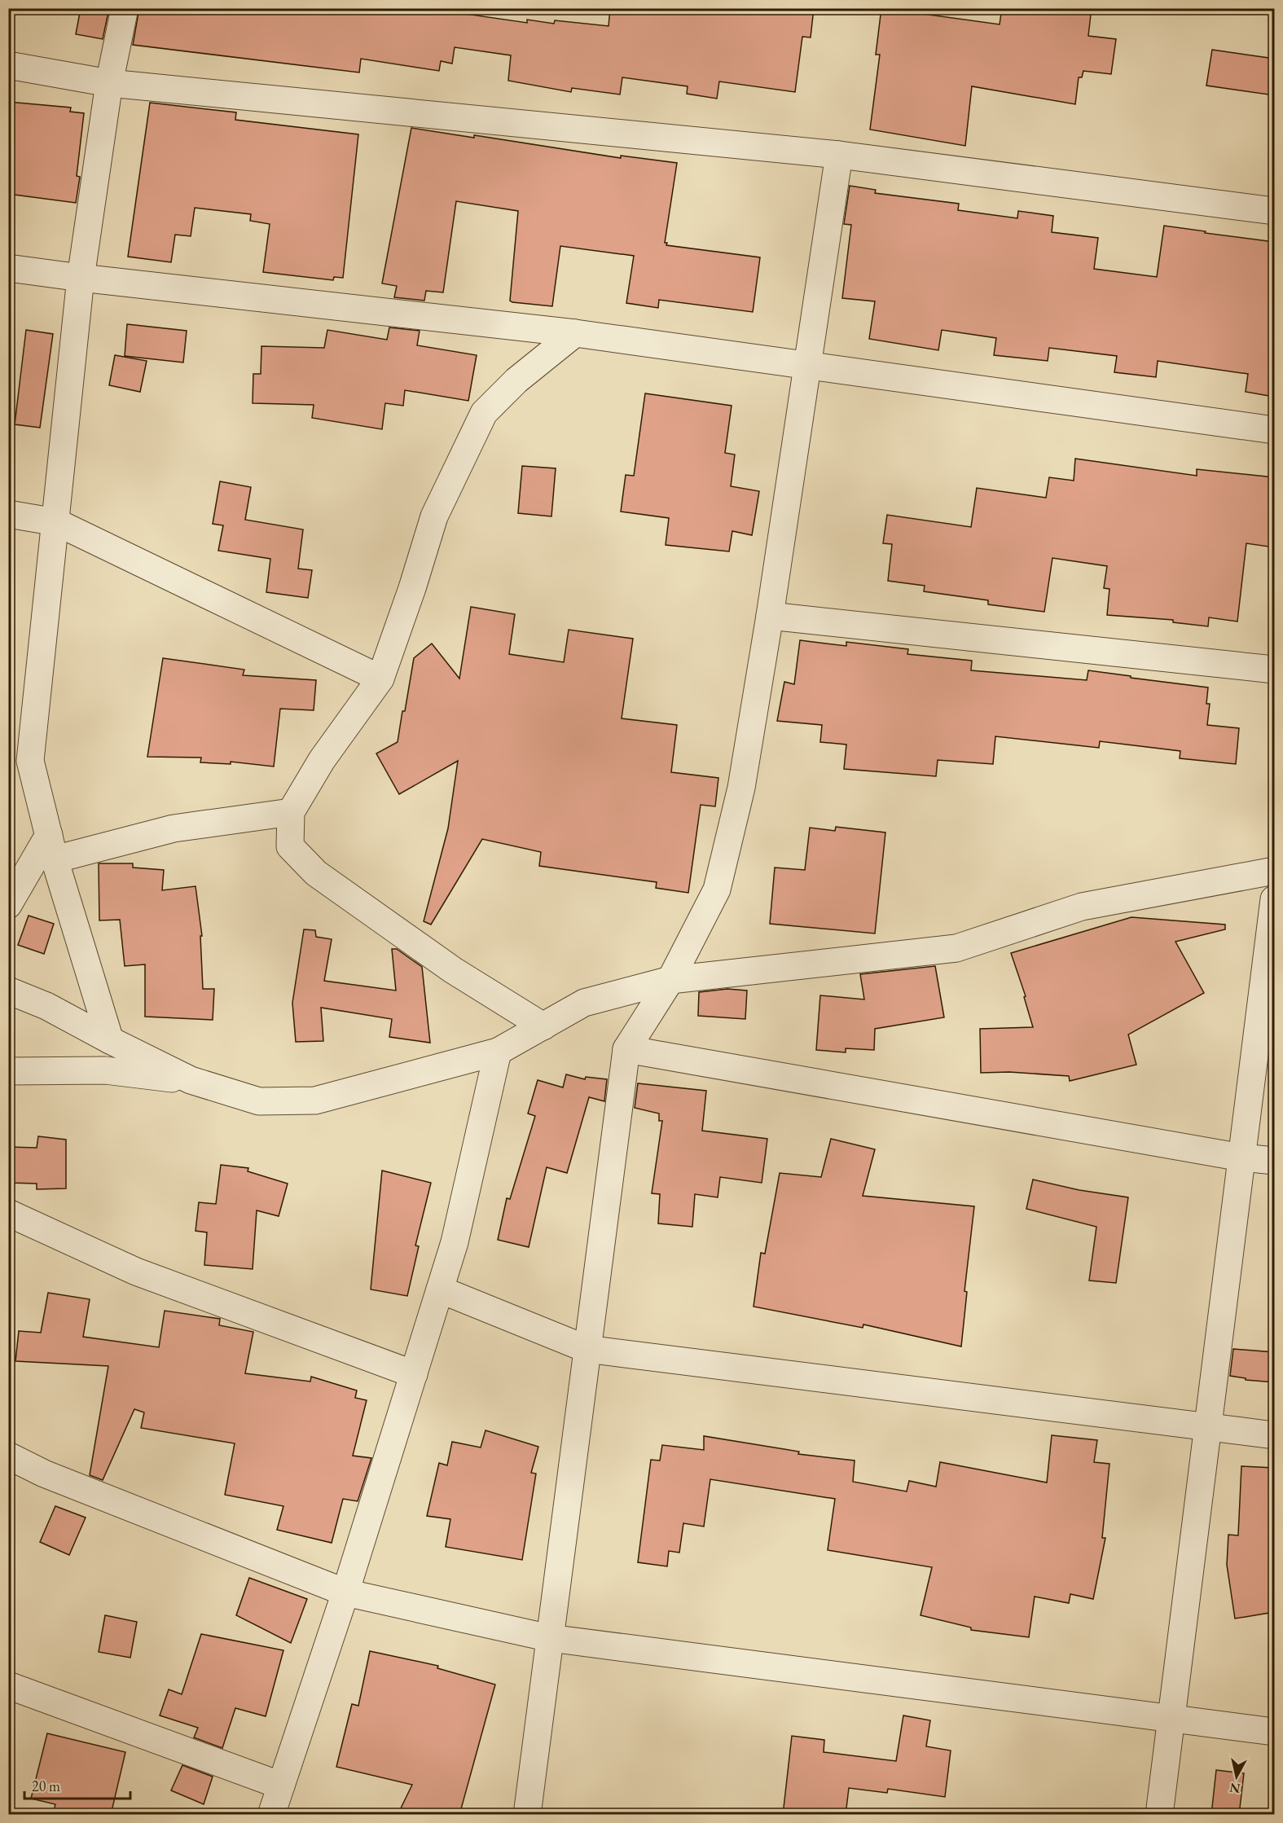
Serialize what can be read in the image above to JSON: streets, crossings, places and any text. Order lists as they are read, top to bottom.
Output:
{
  "scale_bar": "20 m",
  "north": "bottom"
}
